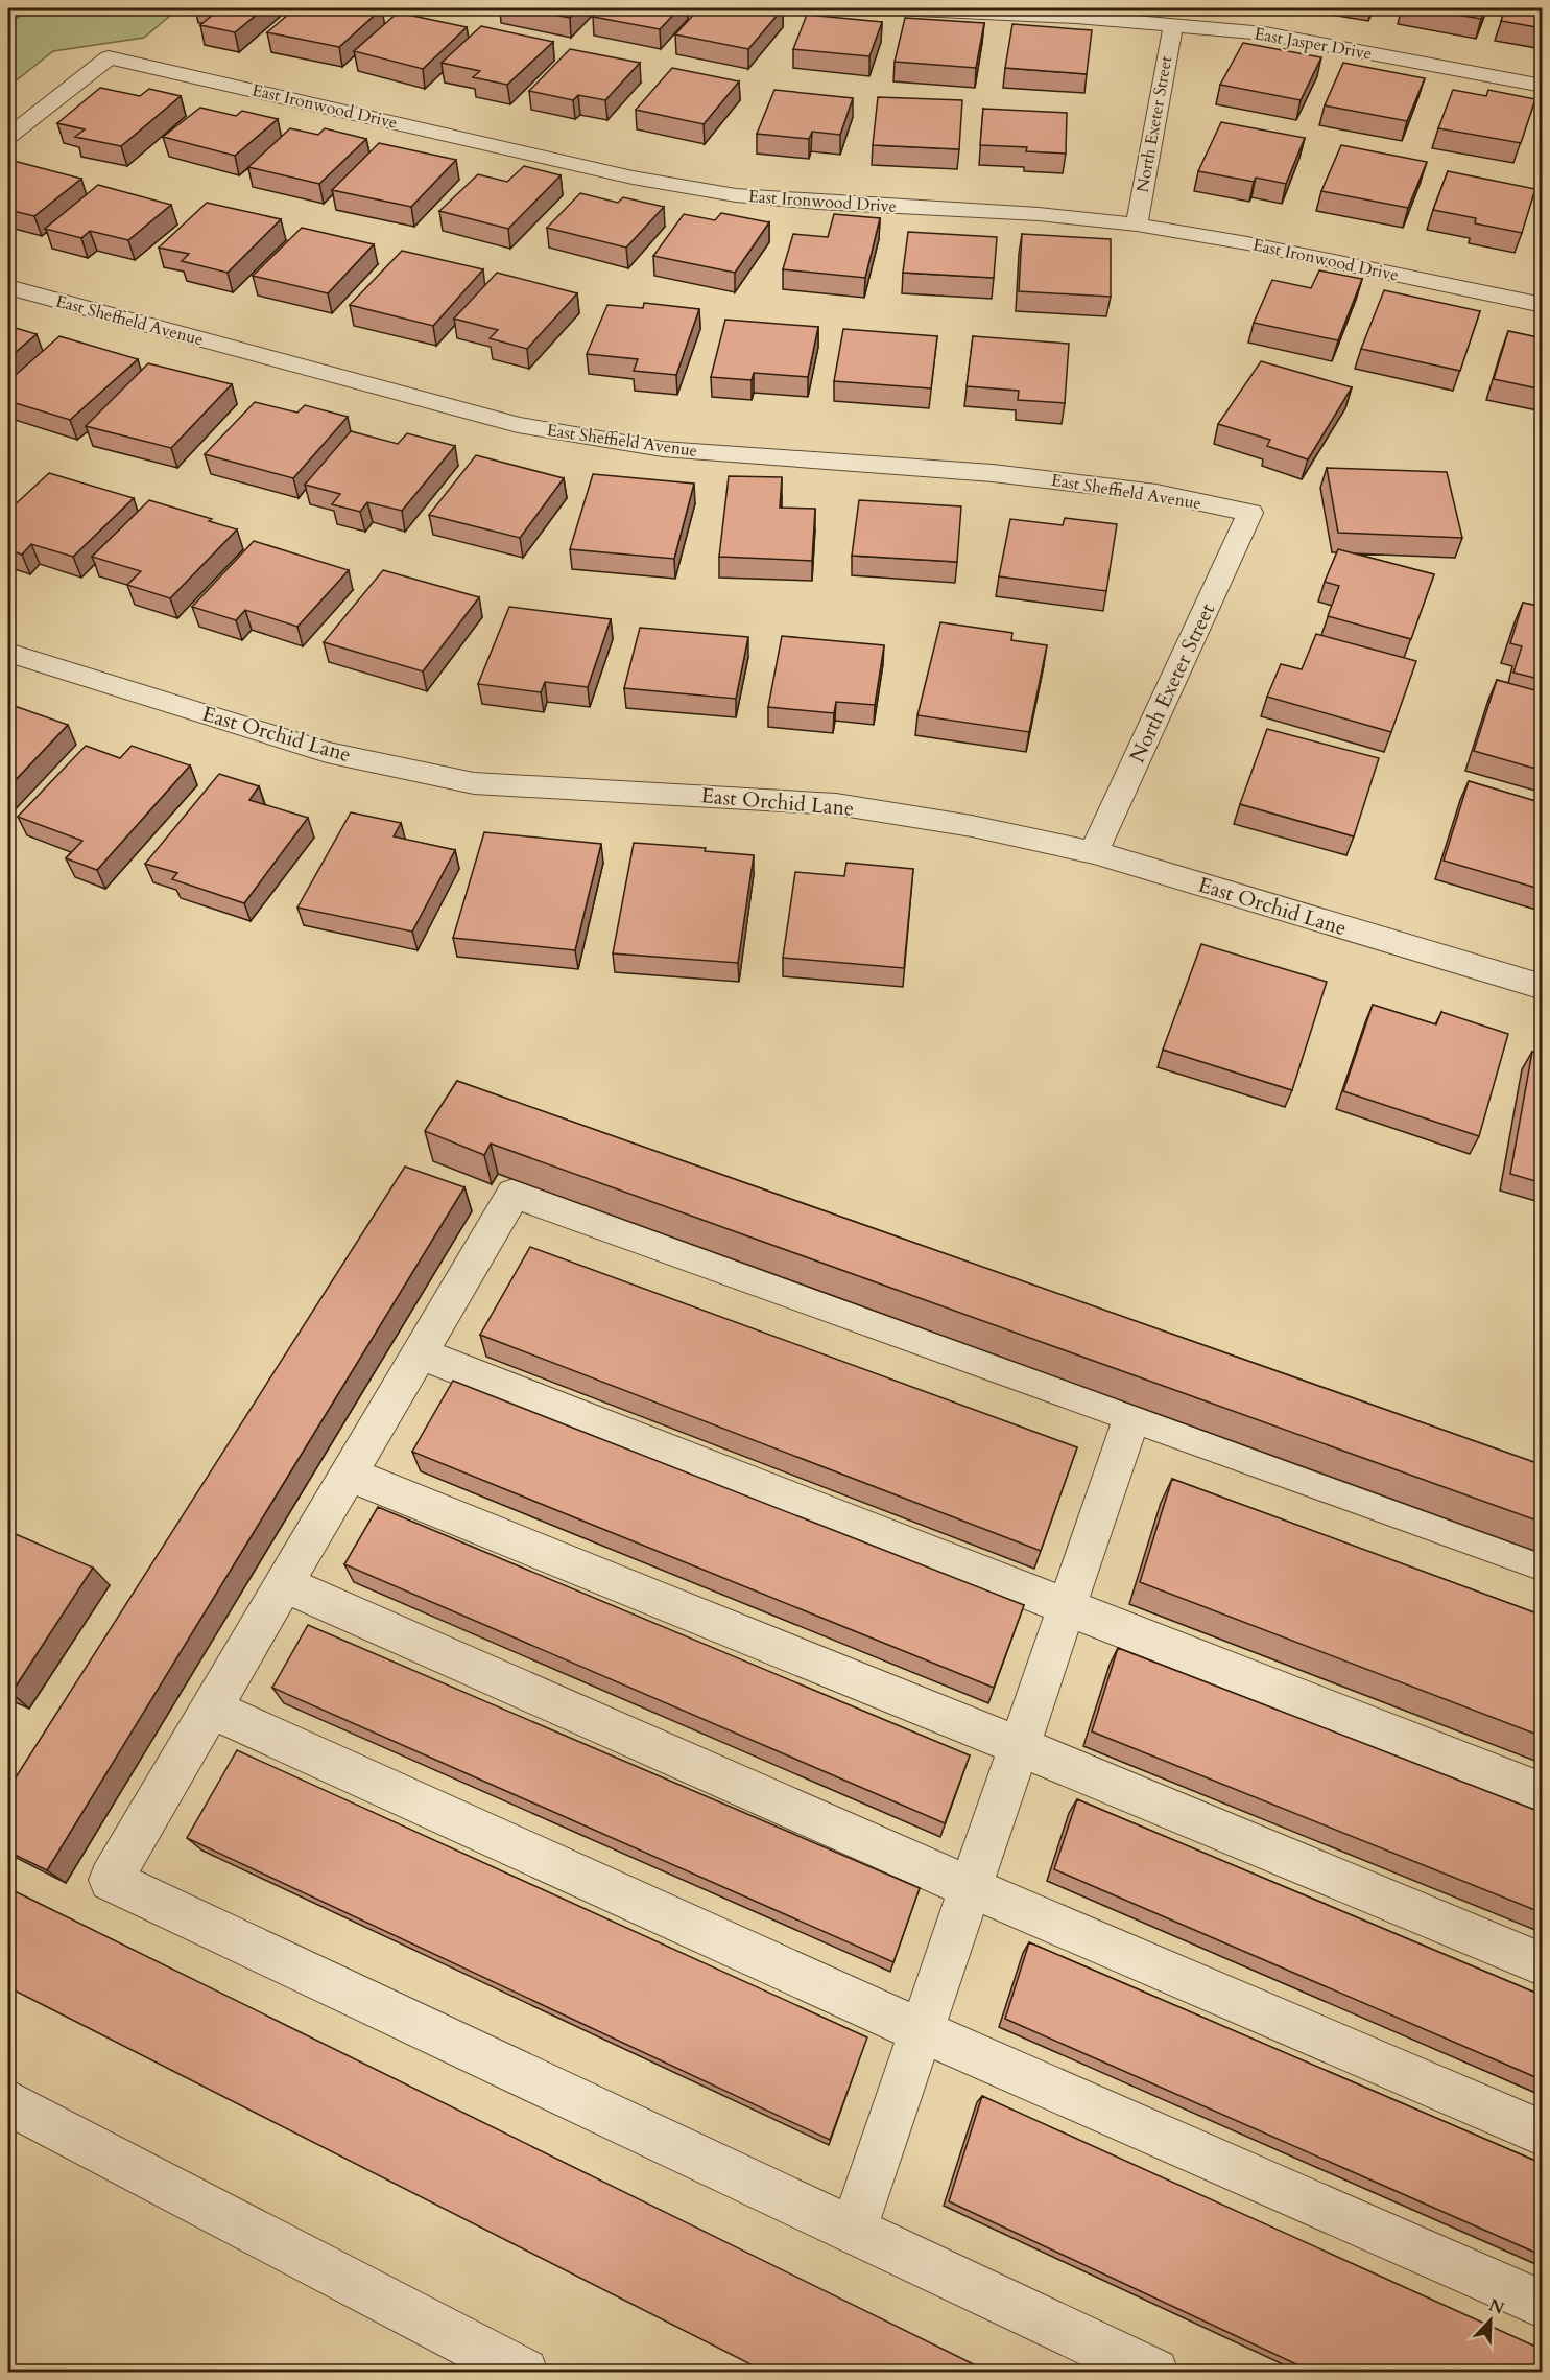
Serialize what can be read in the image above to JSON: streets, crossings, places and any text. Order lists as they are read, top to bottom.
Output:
{
  "streets": {
    "street": [
      "East Jasper Drive",
      "East Ironwood Drive",
      "North Exeter Street",
      "East Sheffield Avenue",
      "East Orchid Lane"
    ]
  },
  "crossings": [
    ["East Jasper Drive", "North Exeter Street"],
    ["East Ironwood Drive", "North Exeter Street"],
    ["North Exeter Street", "East Sheffield Avenue"],
    ["North Exeter Street", "East Orchid Lane"]
  ],
  "north": "top right"
}
